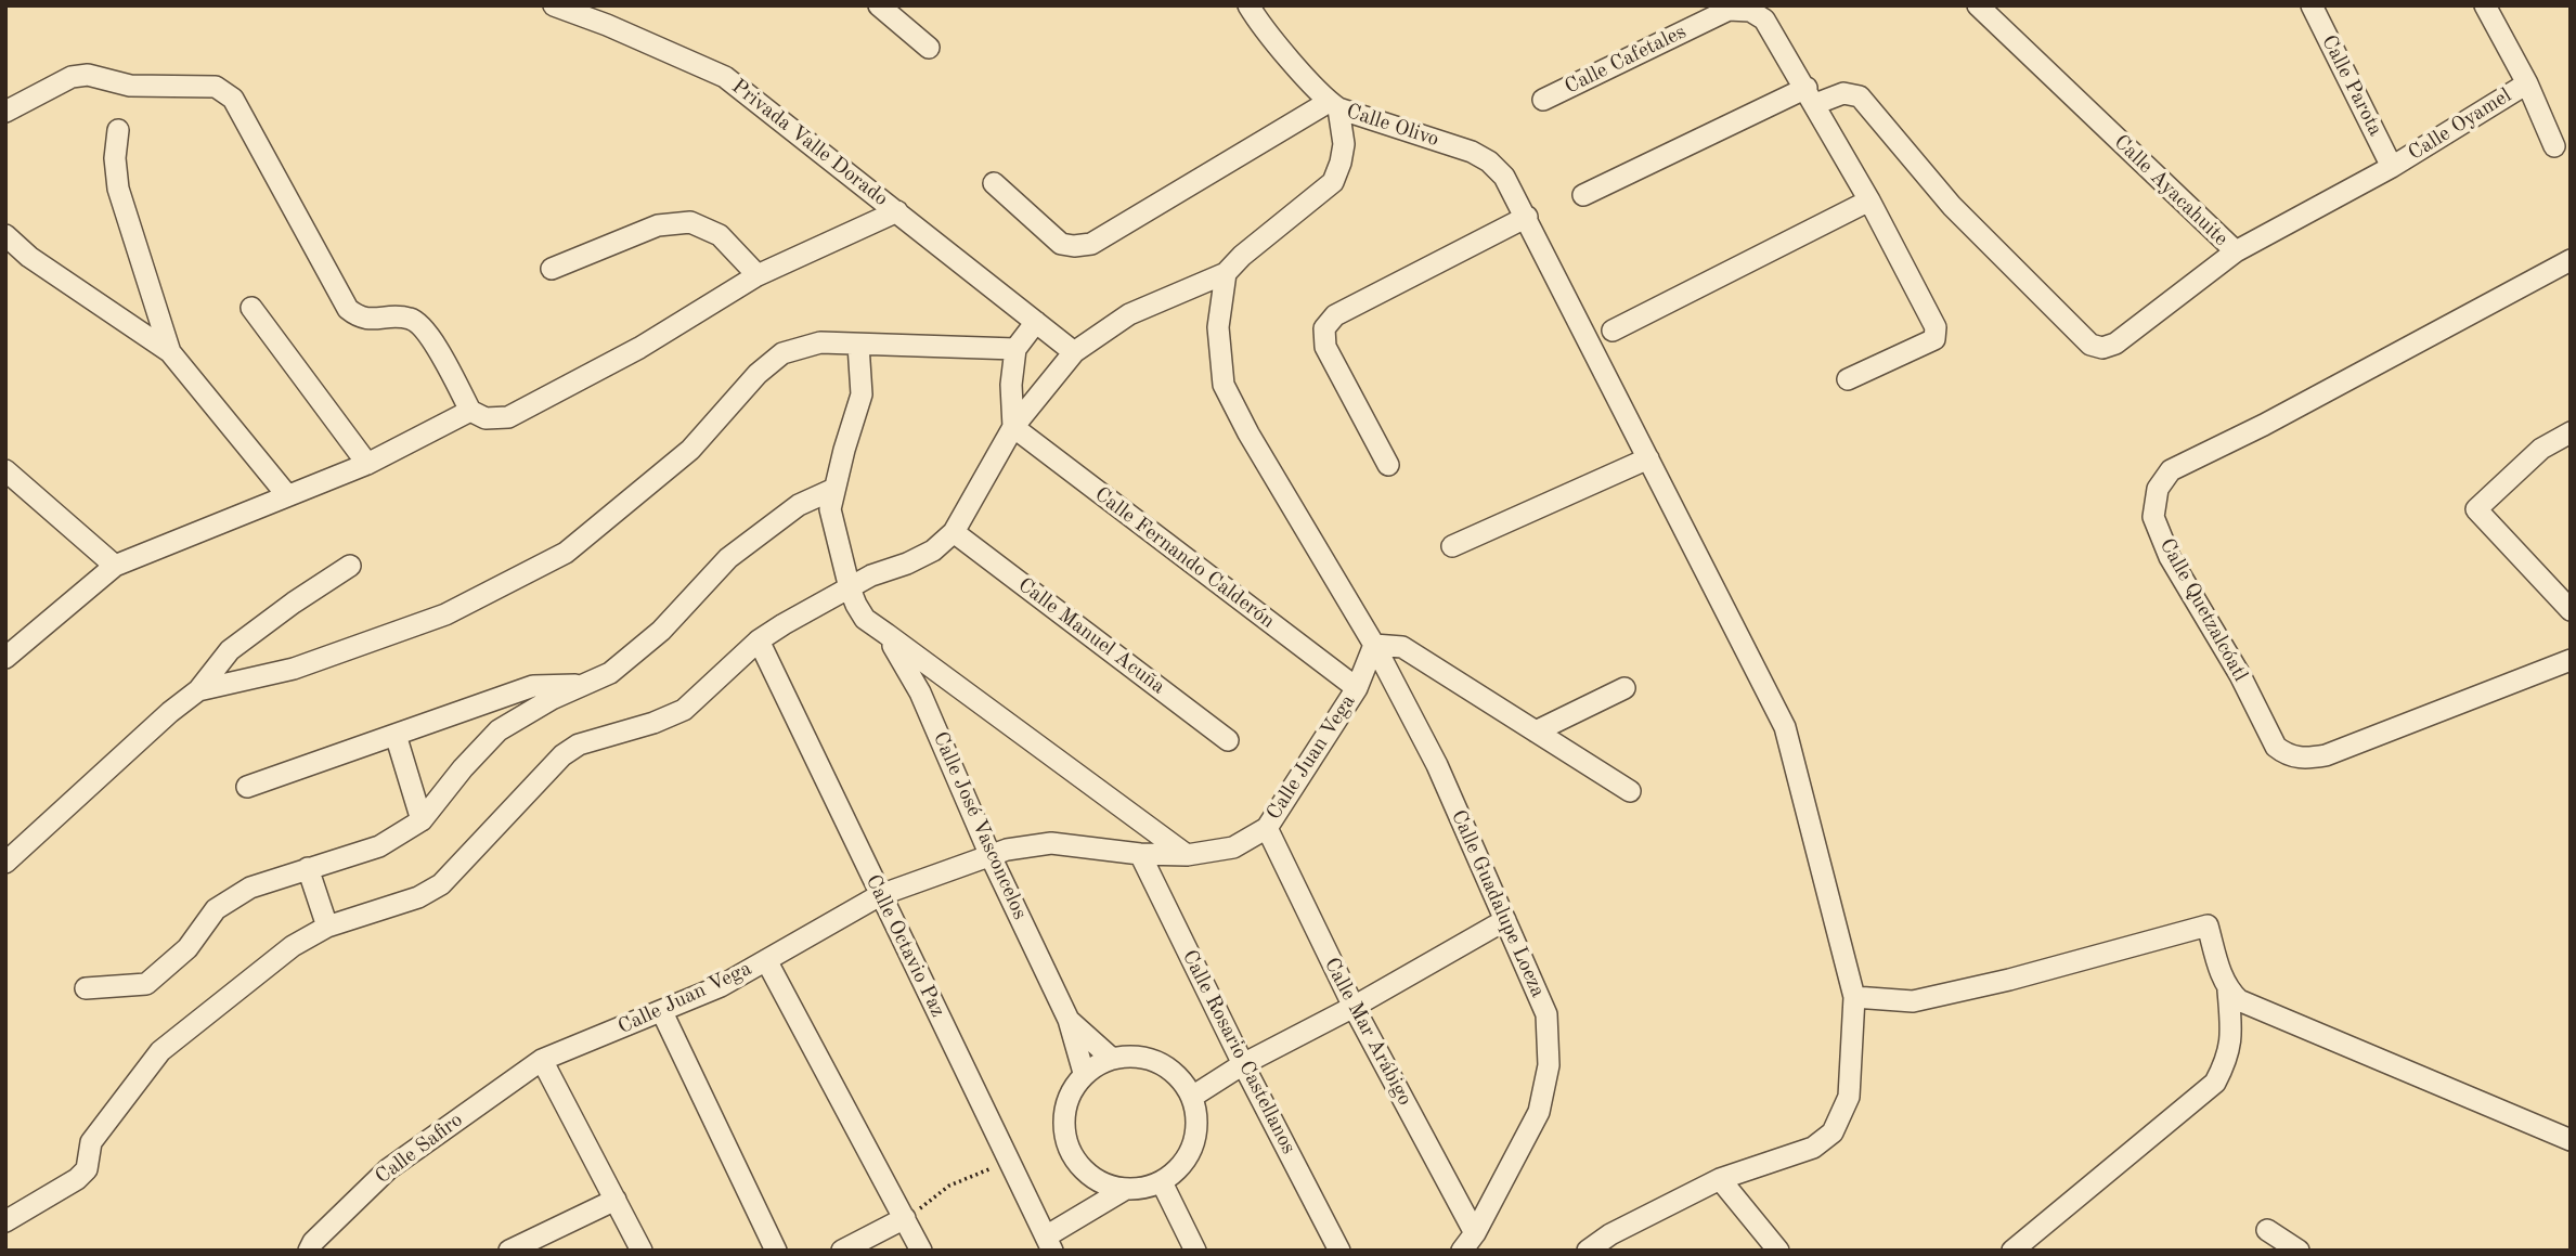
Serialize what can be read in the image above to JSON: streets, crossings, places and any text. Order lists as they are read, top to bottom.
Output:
{
  "streets": {
    "street": [
      "Calle Cafetales",
      "Calle Parota",
      "Calle Oyamel",
      "Calle Olivo",
      "Privada Valle Dorado",
      "Calle Ayacahuite",
      "Calle Fernando Calderón",
      "Calle Quetzalcóatl",
      "Calle Manuel Acuña",
      "Calle Juan Vega",
      "Calle José Vasconcelos",
      "Calle Guadalupe Loeza",
      "Calle Octavio Paz",
      "Calle Mar Arábigo",
      "Calle Rosario Castellanos",
      "Calle Safiro"
    ]
  },
  "crossings": [
    ["Calle Parota", "Calle Oyamel"],
    ["Calle Parota", "Calle Ayacahuite"],
    ["Calle Oyamel", "Calle Ayacahuite"],
    ["Calle Fernando Calderón", "Calle Juan Vega"],
    ["Calle Juan Vega", "Calle José Vasconcelos"],
    ["Calle Juan Vega", "Calle Guadalupe Loeza"],
    ["Calle Juan Vega", "Calle Octavio Paz"],
    ["Calle Juan Vega", "Calle Mar Arábigo"],
    ["Calle Juan Vega", "Calle Rosario Castellanos"],
    ["Calle Juan Vega", "Calle Safiro"],
    ["Calle Guadalupe Loeza", "Calle Mar Arábigo"]
  ]
}
